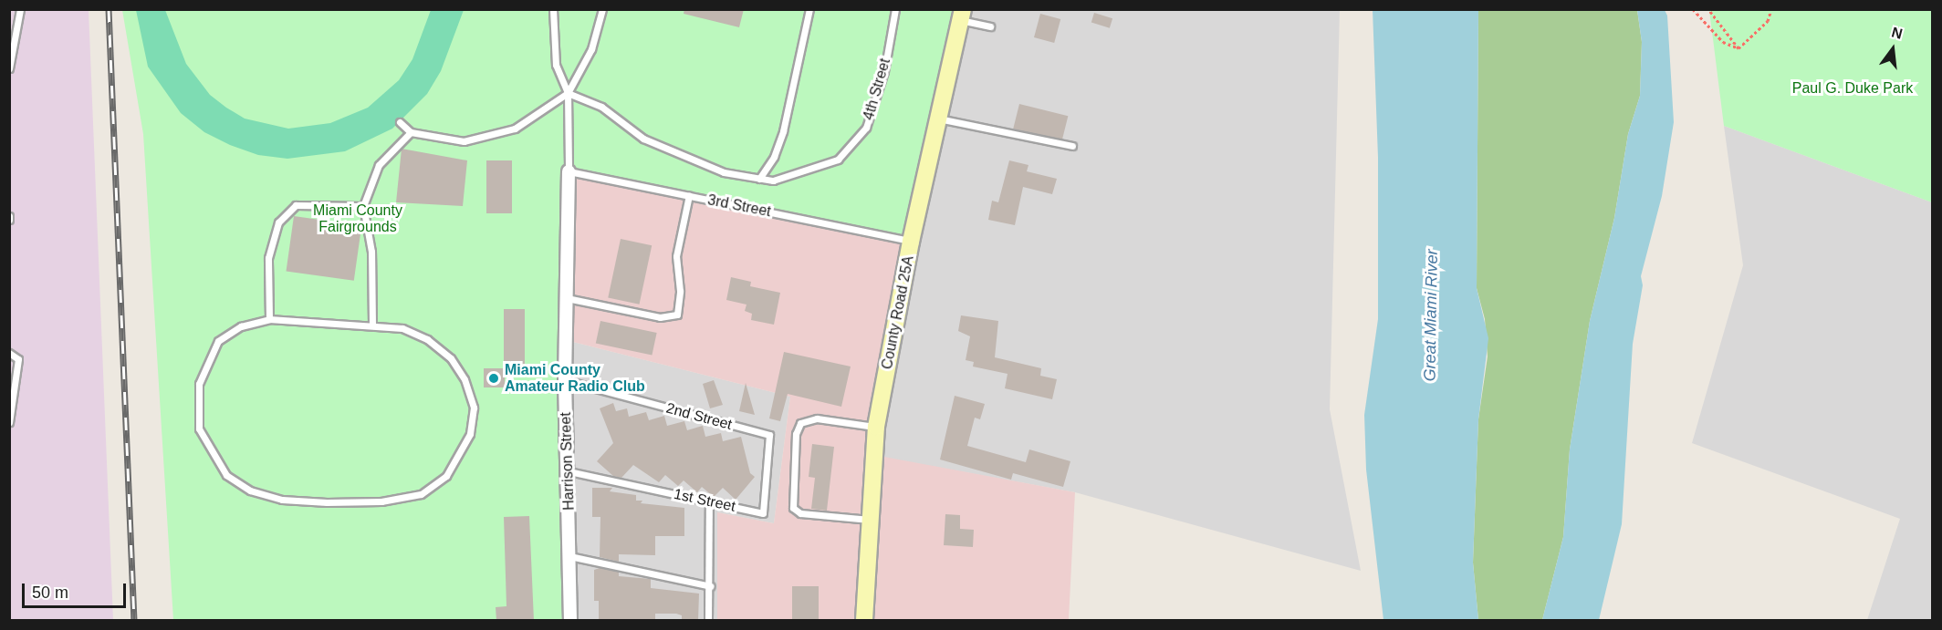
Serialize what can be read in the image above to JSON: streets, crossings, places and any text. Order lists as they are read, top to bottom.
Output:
{
  "streets": {
    "main road": ["County Road 25A"],
    "street": ["Harrison Street"],
    "lane": [
      "4th Street",
      "3rd Street",
      "2nd Street",
      "1st Street"
    ]
  },
  "crossings": [
    ["3rd Street", "County Road 25A"],
    ["3rd Street", "Harrison Street"],
    ["2nd Street", "Harrison Street"],
    ["2nd Street", "1st Street"],
    ["Harrison Street", "1st Street"]
  ],
  "water": ["Great Miami River"],
  "parks": ["Paul G. Duke Park", "Miami County Fairgrounds"],
  "places": ["Miami County Amateur Radio Club"],
  "scale_bar": "50 m",
  "north": "top"
}
